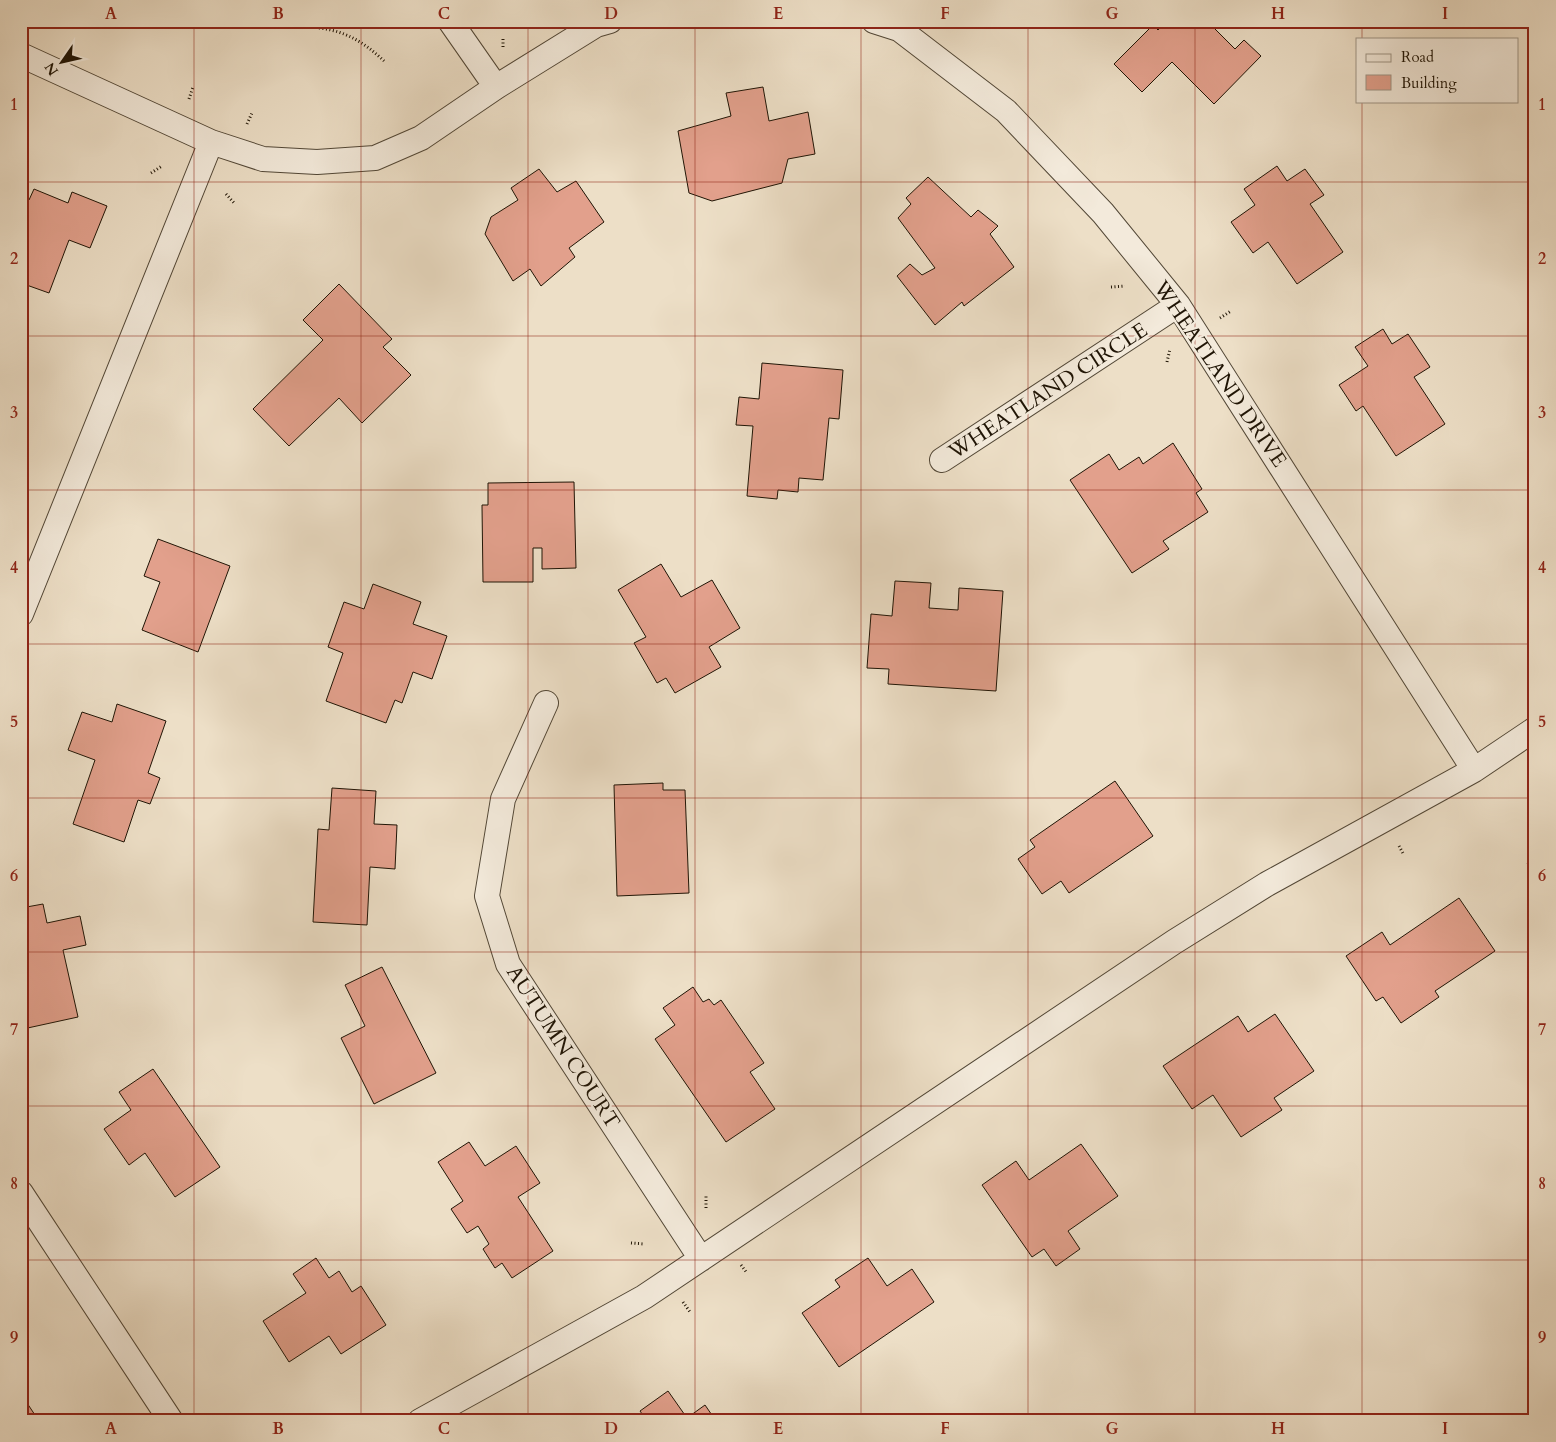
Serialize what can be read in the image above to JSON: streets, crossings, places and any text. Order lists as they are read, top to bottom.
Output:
{
  "streets": {
    "street": ["WHEATLAND DRIVE", "WHEATLAND CIRCLE", "AUTUMN COURT"]
  },
  "crossings": [
    ["WHEATLAND DRIVE", "WHEATLAND CIRCLE"]
  ],
  "legend": ["Road", "Building"],
  "north": "bottom left",
  "grid": {
    "columns": [
      "A",
      "B",
      "C",
      "D",
      "E",
      "F",
      "G",
      "H",
      "I"
    ],
    "rows": [
      "1",
      "2",
      "3",
      "4",
      "5",
      "6",
      "7",
      "8",
      "9"
    ]
  }
}
